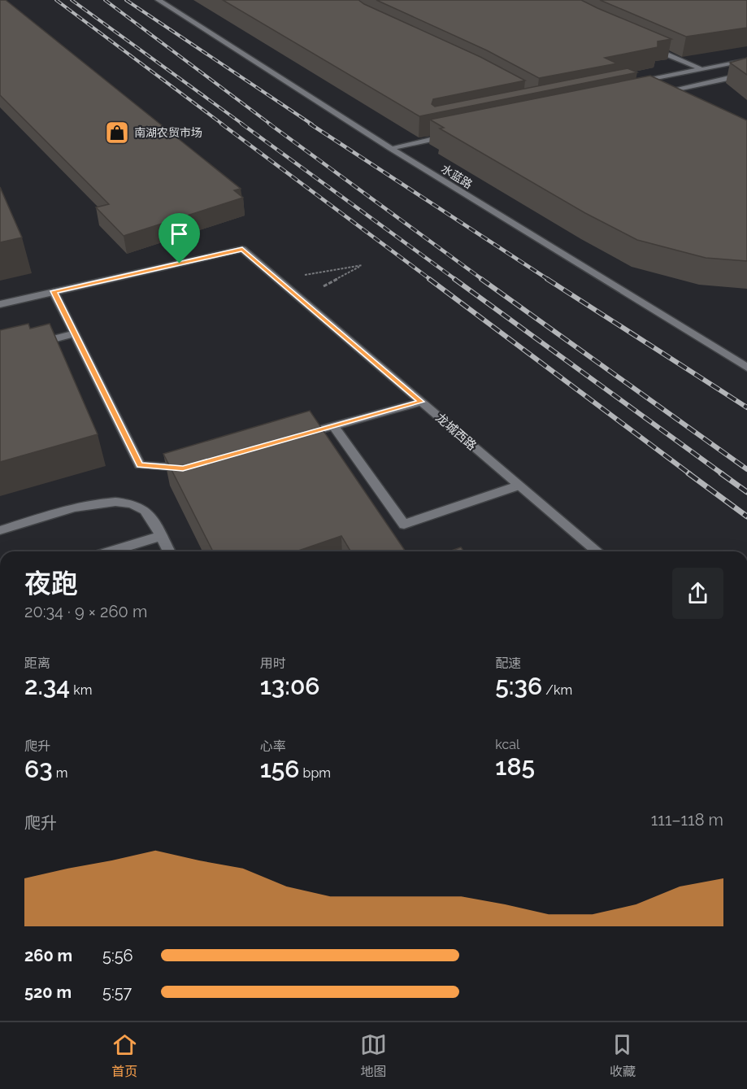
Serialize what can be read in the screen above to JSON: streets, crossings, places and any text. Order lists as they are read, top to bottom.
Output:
{
  "streets": {
    "street": ["水蓝路", "龙城西路"]
  },
  "places": {
    "shop": ["南湖农贸市场"]
  },
  "page": {
    "heading": ["夜跑", "20:34 · 9 × 260 m"],
    "stats": [
      ["距离", "2.34 km"],
      ["用时", "13:06"],
      ["配速", "5:36 /km"],
      ["爬升", "63 m"],
      ["心率", "156 bpm"],
      ["kcal", "185"]
    ],
    "chart": ["爬升", "111–118 m"],
    "list": [
      {
        "name": "260 m",
        "note": "5:56"
      },
      {
        "name": "520 m",
        "note": "5:57"
      }
    ],
    "tabs": ["首页", "地图", "收藏"]
  }
}
